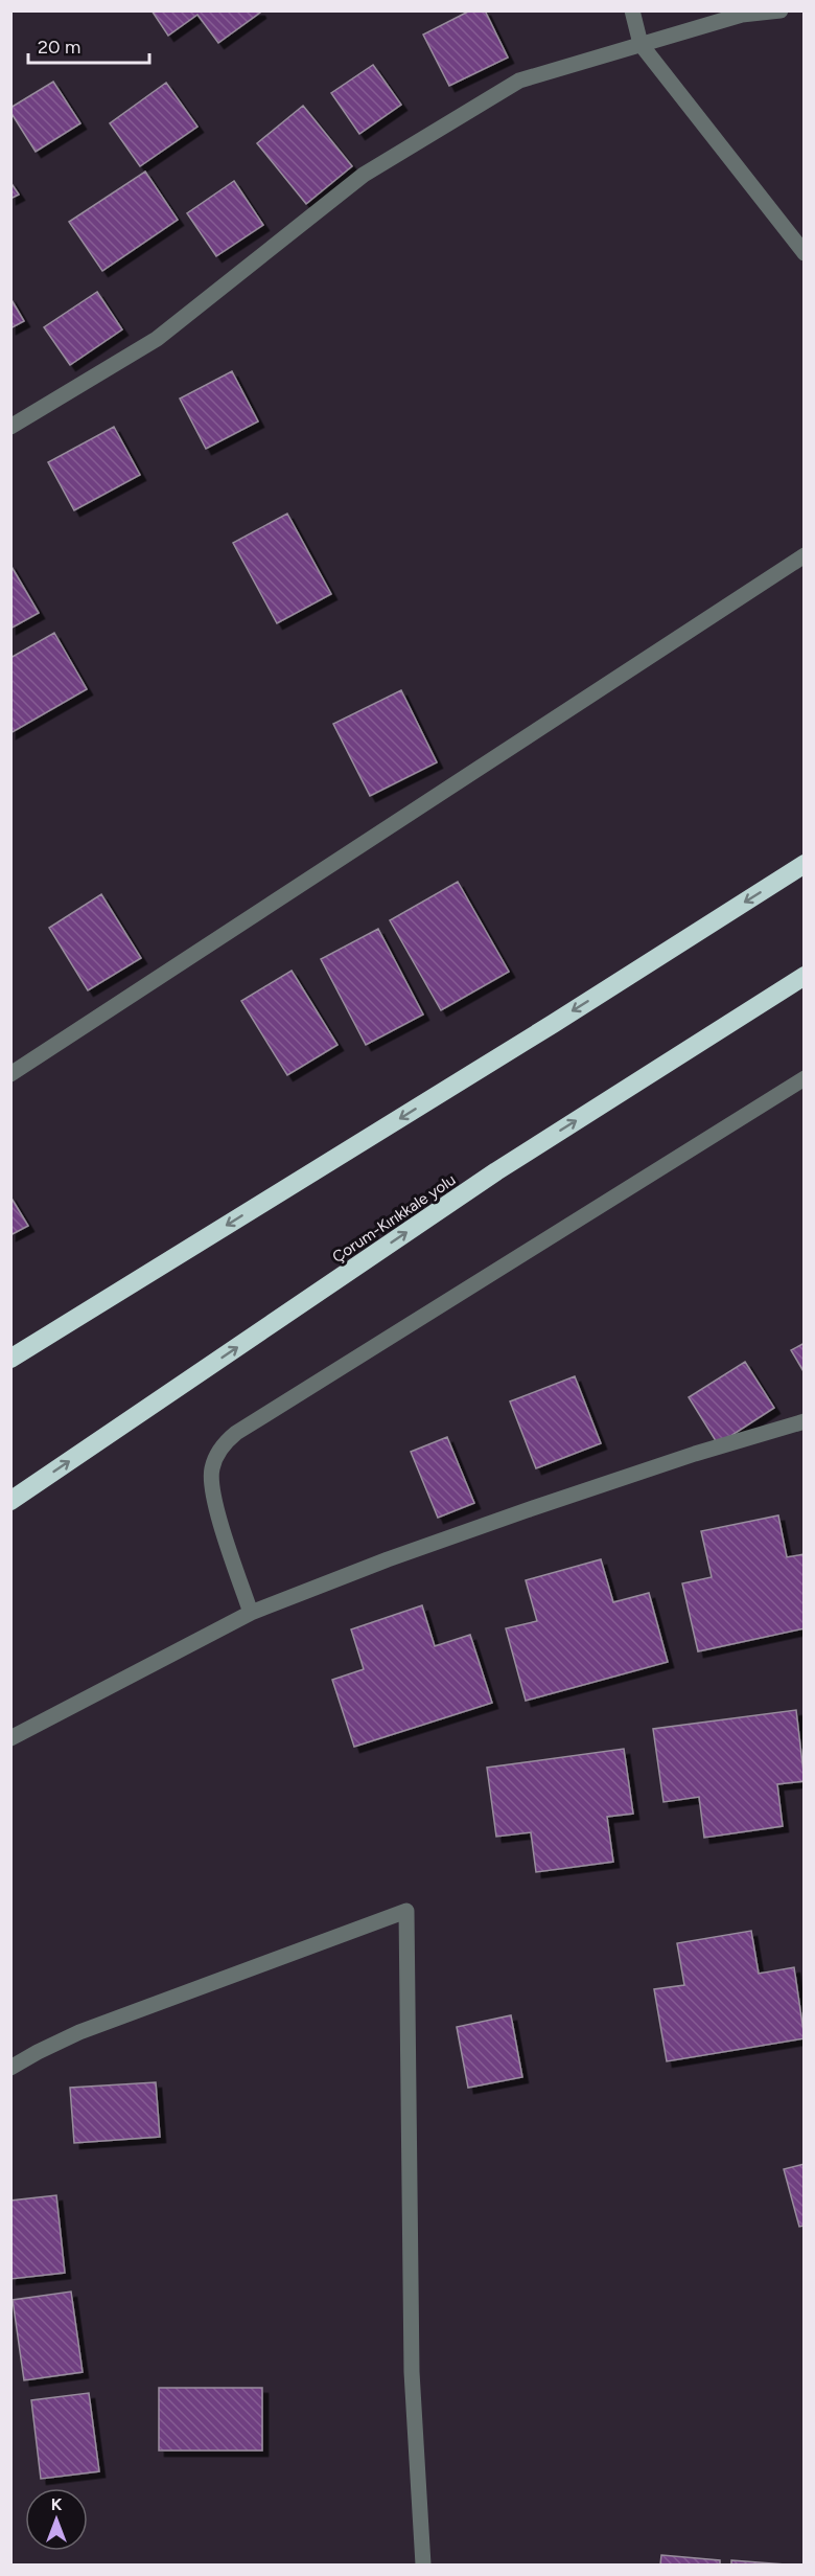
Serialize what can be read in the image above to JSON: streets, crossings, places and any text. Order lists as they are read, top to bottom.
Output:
{
  "streets": {
    "highway": ["Çorum-Kırıkkale yolu"]
  },
  "scale_bar": "20 m",
  "north": "top"
}
